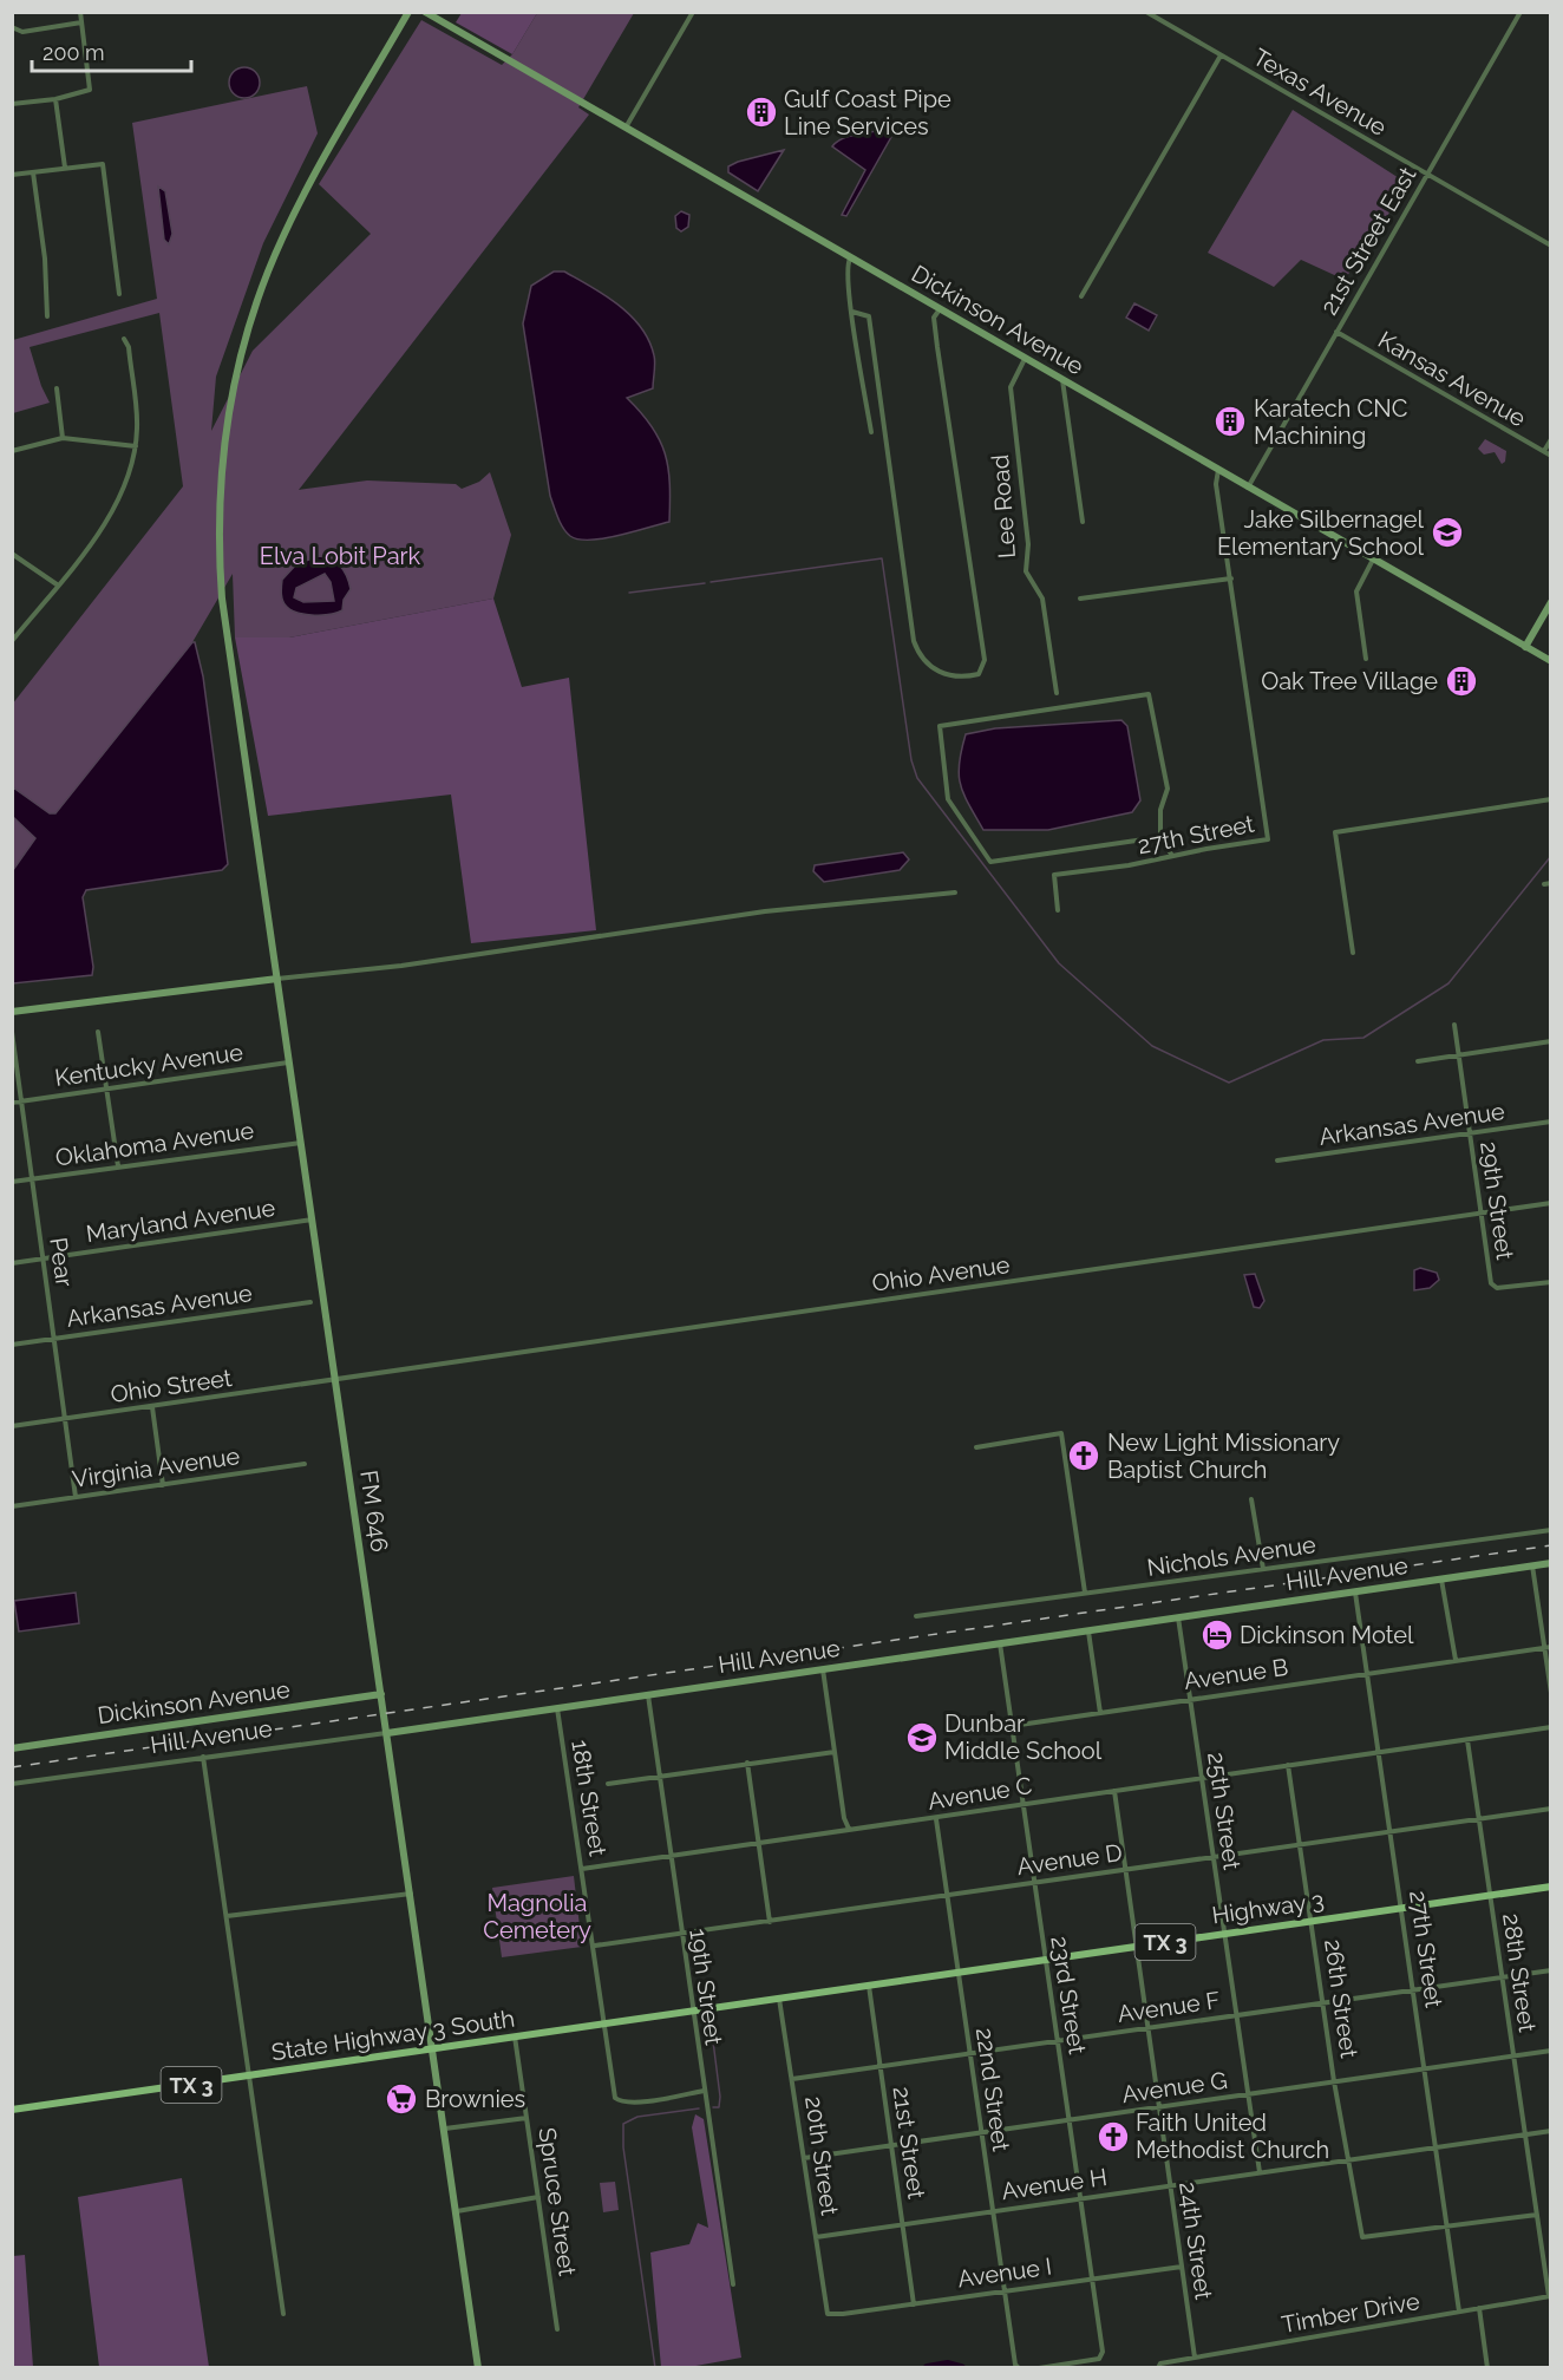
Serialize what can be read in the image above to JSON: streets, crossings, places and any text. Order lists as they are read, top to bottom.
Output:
{
  "streets": {
    "main road": [
      "Dickinson Avenue",
      "FM 646",
      "Hill Avenue",
      "Highway 3",
      "TX 3",
      "State Highway 3 South"
    ],
    "street": [
      "Texas Avenue",
      "21st Street East",
      "Kansas Avenue",
      "Lee Road",
      "27th Street",
      "Kentucky Avenue",
      "Arkansas Avenue",
      "Oklahoma Avenue",
      "29th Street",
      "Maryland Avenue",
      "Pear",
      "Ohio Avenue",
      "Ohio Street",
      "Virginia Avenue",
      "Nichols Avenue",
      "Avenue B",
      "Avenue C",
      "18th Street",
      "25th Street",
      "Avenue D",
      "28th Street",
      "19th Street",
      "23rd Street",
      "26th Street",
      "Avenue F",
      "Avenue G",
      "22nd Street",
      "21st Street",
      "20th Street",
      "Avenue H",
      "Spruce Street",
      "24th Street",
      "Avenue I",
      "Timber Drive"
    ]
  },
  "crossings": [
    ["Texas Avenue", "21st Street East"],
    ["21st Street East", "Dickinson Avenue"],
    ["21st Street East", "Kansas Avenue"],
    ["Dickinson Avenue", "Lee Road"],
    ["Dickinson Avenue", "27th Street"],
    ["Dickinson Avenue", "FM 646"],
    ["27th Street", "Hill Avenue"],
    ["27th Street", "Avenue B"],
    ["27th Street", "Avenue C"],
    ["27th Street", "Avenue D"],
    ["27th Street", "Highway 3"],
    ["27th Street", "26th Street"],
    ["27th Street", "Avenue F"],
    ["27th Street", "Avenue G"],
    ["27th Street", "Avenue H"],
    ["27th Street", "Timber Drive"],
    ["Kentucky Avenue", "Pear"],
    ["Kentucky Avenue", "FM 646"],
    ["Arkansas Avenue", "29th Street"],
    ["Arkansas Avenue", "Pear"],
    ["Oklahoma Avenue", "Pear"],
    ["Oklahoma Avenue", "FM 646"],
    ["29th Street", "Ohio Avenue"],
    ["Maryland Avenue", "Pear"],
    ["Maryland Avenue", "FM 646"],
    ["Pear", "Ohio Street"],
    ["Pear", "Virginia Avenue"],
    ["Ohio Avenue", "Ohio Street"],
    ["Ohio Avenue", "FM 646"],
    ["Ohio Street", "FM 646"],
    ["FM 646", "Hill Avenue"],
    ["FM 646", "State Highway 3 South"],
    ["Hill Avenue", "18th Street"],
    ["Hill Avenue", "25th Street"],
    ["Hill Avenue", "19th Street"],
    ["Hill Avenue", "23rd Street"],
    ["Avenue B", "25th Street"],
    ["Avenue B", "23rd Street"],
    ["Avenue C", "18th Street"],
    ["Avenue C", "25th Street"],
    ["Avenue C", "28th Street"],
    ["Avenue C", "19th Street"],
    ["Avenue C", "23rd Street"],
    ["Avenue C", "26th Street"],
    ["Avenue C", "22nd Street"],
    ["Avenue C", "24th Street"],
    ["18th Street", "Avenue D"],
    ["18th Street", "19th Street"],
    ["18th Street", "State Highway 3 South"],
    ["25th Street", "Avenue D"],
    ["25th Street", "Highway 3"],
    ["25th Street", "Avenue F"],
    ["25th Street", "Avenue G"],
    ["25th Street", "Avenue H"],
    ["Avenue D", "28th Street"],
    ["Avenue D", "19th Street"],
    ["Avenue D", "23rd Street"],
    ["Avenue D", "26th Street"],
    ["Avenue D", "22nd Street"],
    ["Avenue D", "24th Street"],
    ["Highway 3", "28th Street"],
    ["Highway 3", "23rd Street"],
    ["Highway 3", "26th Street"],
    ["Highway 3", "State Highway 3 South"],
    ["Highway 3", "22nd Street"],
    ["Highway 3", "21st Street"],
    ["Highway 3", "20th Street"],
    ["Highway 3", "24th Street"],
    ["28th Street", "Avenue F"],
    ["28th Street", "Avenue G"],
    ["28th Street", "Avenue H"],
    ["28th Street", "Timber Drive"],
    ["19th Street", "State Highway 3 South"],
    ["23rd Street", "Avenue F"],
    ["23rd Street", "Avenue G"],
    ["23rd Street", "Avenue H"],
    ["23rd Street", "Avenue I"],
    ["26th Street", "Avenue F"],
    ["26th Street", "Avenue G"],
    ["26th Street", "Avenue H"],
    ["Avenue F", "22nd Street"],
    ["Avenue F", "21st Street"],
    ["Avenue F", "20th Street"],
    ["Avenue F", "24th Street"],
    ["State Highway 3 South", "20th Street"],
    ["State Highway 3 South", "Spruce Street"],
    ["Avenue G", "22nd Street"],
    ["Avenue G", "21st Street"],
    ["Avenue G", "20th Street"],
    ["Avenue G", "24th Street"],
    ["22nd Street", "Avenue H"],
    ["22nd Street", "Avenue I"],
    ["21st Street", "Avenue H"],
    ["21st Street", "Avenue I"],
    ["20th Street", "Avenue H"],
    ["20th Street", "Avenue I"],
    ["Avenue H", "24th Street"],
    ["24th Street", "Avenue I"],
    ["24th Street", "Timber Drive"]
  ],
  "parks": ["Elva Lobit Park", "Magnolia Cemetery"],
  "places": {
    "building": ["Gulf Coast Pipe Line Services", "Karatech CNC Machining", "Oak Tree Village"],
    "school or university": ["Jake Silbernagel Elementary School", "Dunbar Middle School"],
    "church": ["New Light Missionary Baptist Church", "Faith United Methodist Church"],
    "hotel": ["Dickinson Motel"],
    "supermarket": ["Brownies"]
  },
  "scale_bar": "200 m"
}
